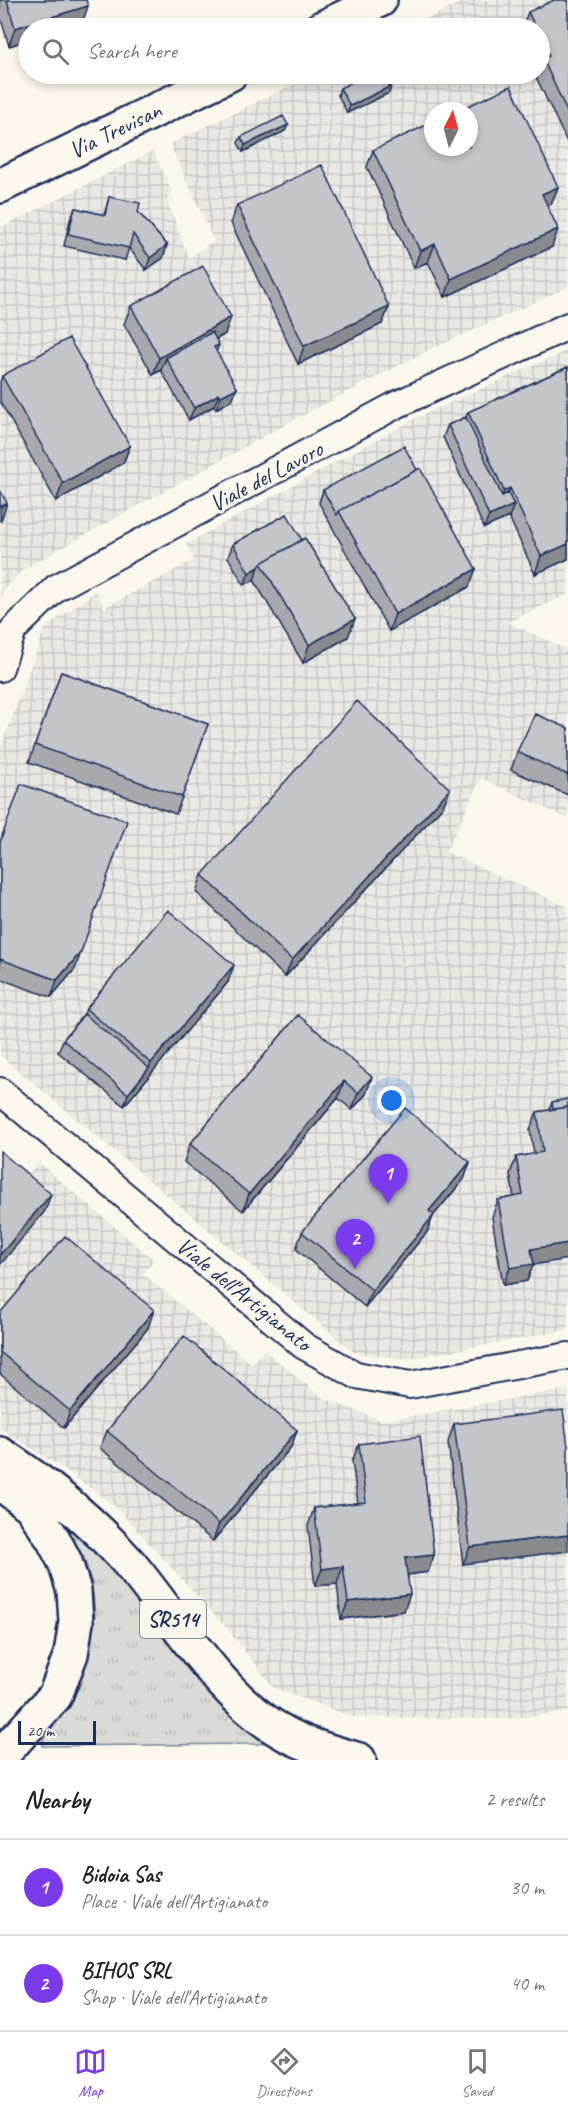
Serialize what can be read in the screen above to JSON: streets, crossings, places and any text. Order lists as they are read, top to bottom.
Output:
{
  "streets": {
    "main road": ["Via Trevisan", "SR514"],
    "street": ["Viale del Lavoro", "Viale dell'Artigianato"]
  },
  "scale_bar": "20 m",
  "north": "top",
  "page": {
    "search": "Search here",
    "pins": ["1", "2"],
    "scale": "20 m",
    "heading": ["Nearby", "2 results"],
    "list": [
      {
        "mark": "1",
        "name": "Bidoia Sas",
        "note": "Place · Viale dell'Artigianato",
        "value": "30 m"
      },
      {
        "mark": "2",
        "name": "BIHOS SRL",
        "note": "Shop · Viale dell'Artigianato",
        "value": "40 m"
      }
    ],
    "nav": ["Map", "Directions", "Saved"]
  }
}
